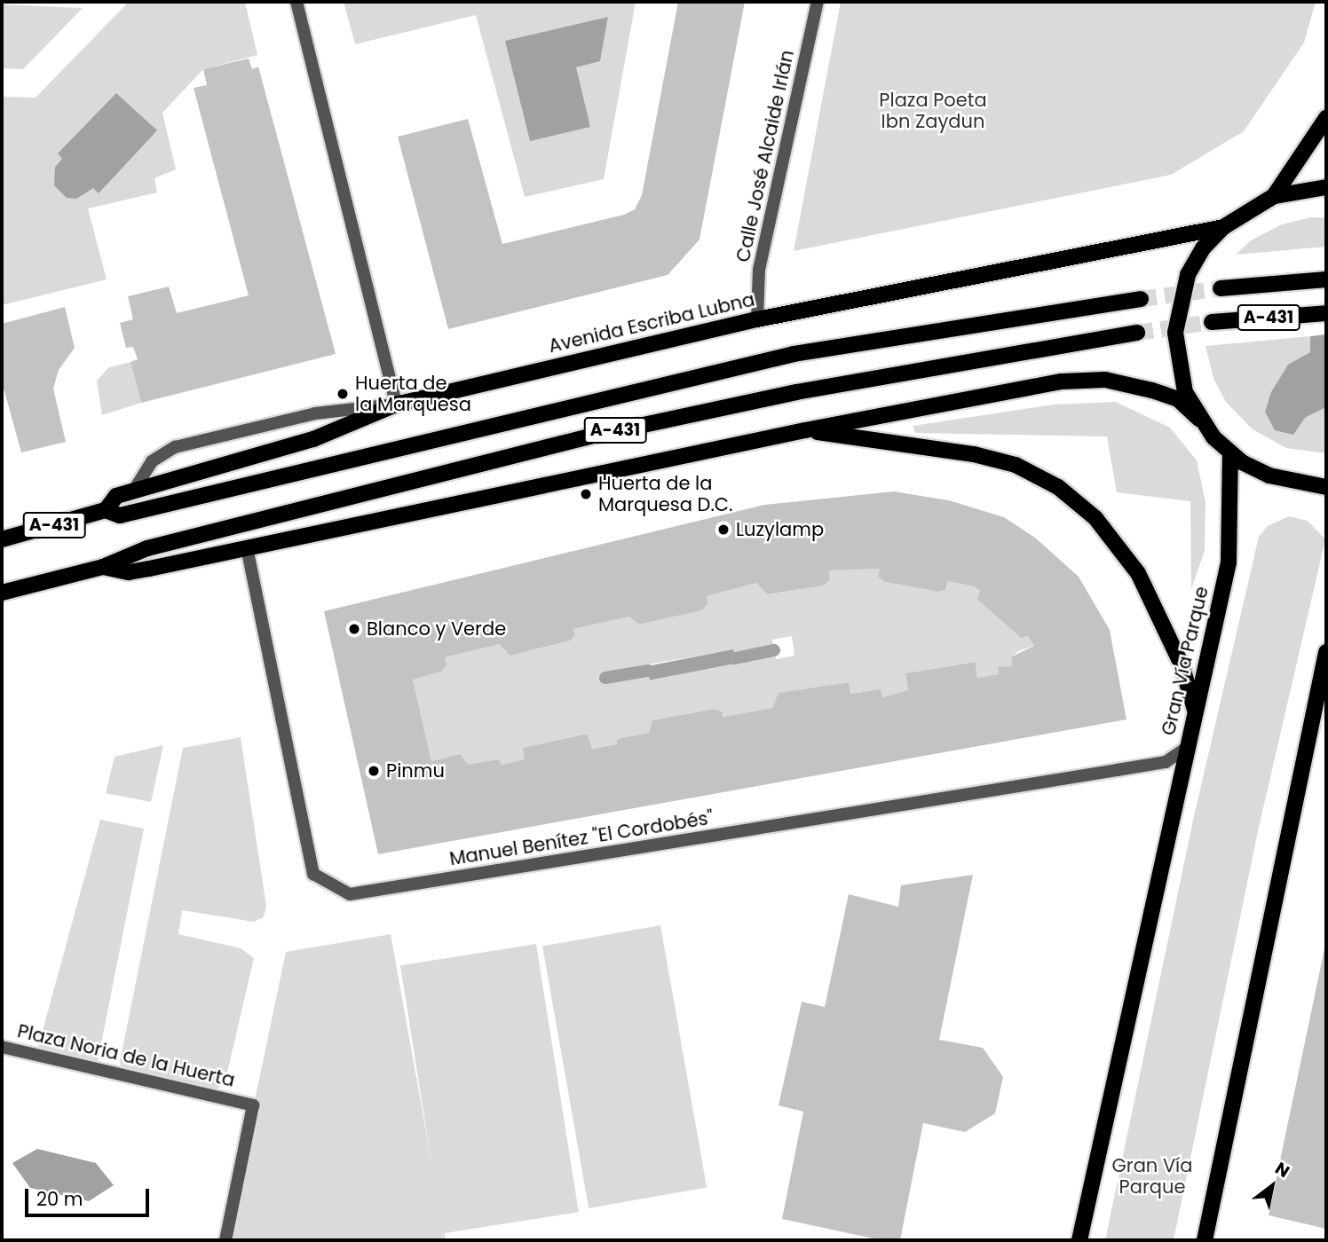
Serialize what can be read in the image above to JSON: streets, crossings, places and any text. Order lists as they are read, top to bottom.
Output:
{
  "streets": {
    "main road": ["A-431", "Avenida Escriba Lubna", "Gran Vía Parque"],
    "street": ["Calle José Alcaide Irlán", "Manuel Benítez \"El Cordobés\"", "Plaza Noria de la Huerta"]
  },
  "crossings": [
    ["Calle José Alcaide Irlán", "Avenida Escriba Lubna"],
    ["Gran Vía Parque", "Manuel Benítez \"El Cordobés\""]
  ],
  "parks": ["Plaza Poeta Ibn Zaydun", "Gran Vía Parque"],
  "places": [
    "Huerta de la Marquesa",
    "Huerta de la Marquesa D.C.",
    "Luzylamp",
    "Blanco y Verde",
    "Pinmu"
  ],
  "scale_bar": "20 m",
  "north": "top right"
}
